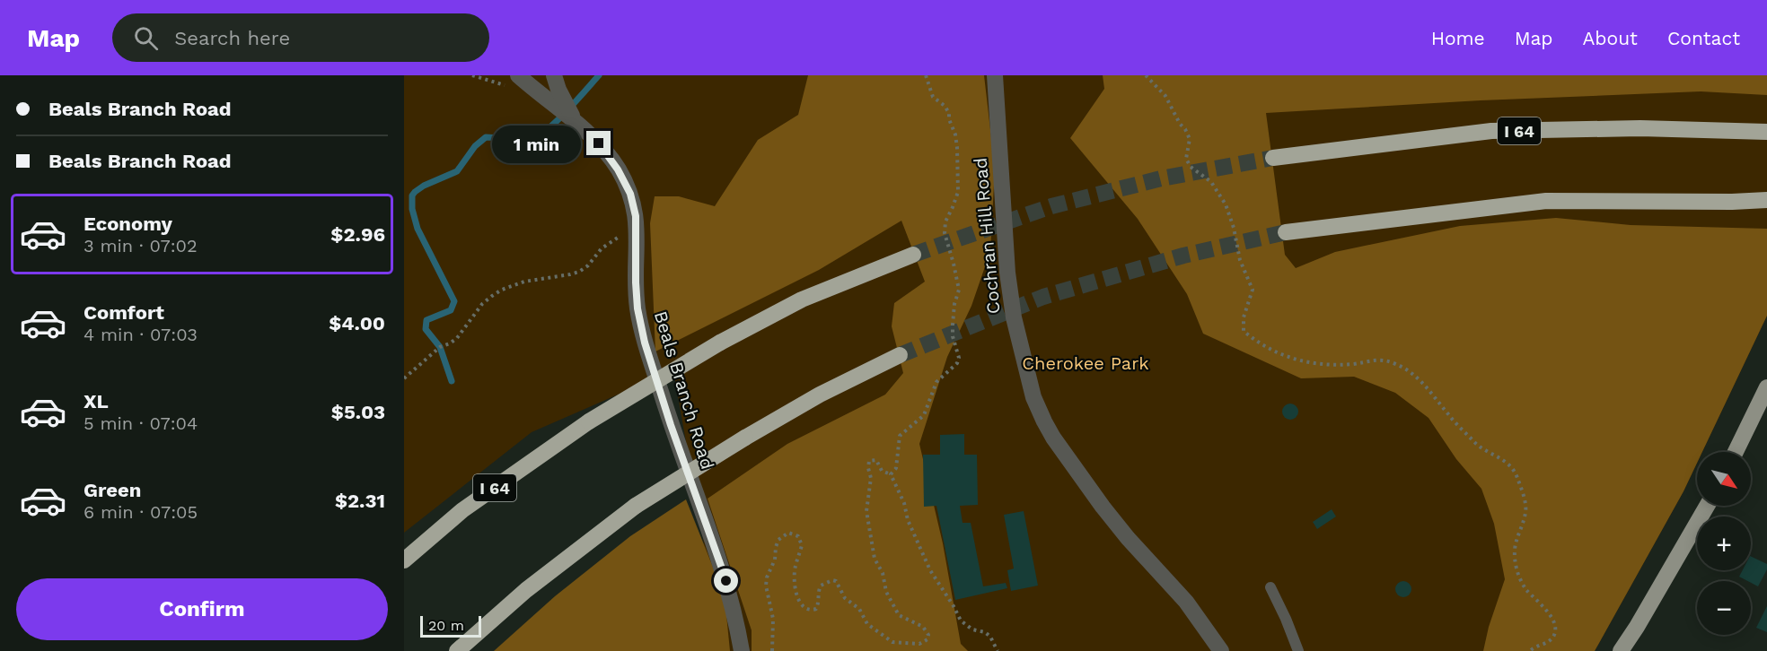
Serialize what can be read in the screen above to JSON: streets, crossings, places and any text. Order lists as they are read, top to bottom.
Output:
{
  "streets": {
    "highway": ["I 64"],
    "street": ["Cochran Hill Road", "Beals Branch Road"]
  },
  "parks": ["Cherokee Park"],
  "scale_bar": "20 m",
  "north": "bottom right",
  "page": {
    "header": "Map",
    "search": "Search here",
    "nav": [
      "Home",
      "Map",
      "About",
      "Contact"
    ],
    "banner": ["Beals Branch Road", "Beals Branch Road"],
    "bubble": "1 min",
    "list": [
      {
        "name": "Economy",
        "note": "3 min · 07:02",
        "value": "$2.96"
      },
      {
        "name": "Comfort",
        "note": "4 min · 07:03",
        "value": "$4.00"
      },
      {
        "name": "XL",
        "note": "5 min · 07:04",
        "value": "$5.03"
      },
      {
        "name": "Green",
        "note": "6 min · 07:05",
        "value": "$2.31"
      }
    ],
    "map_buttons": ["+", "−"],
    "buttons": "Confirm",
    "scale": "20 m"
  }
}
